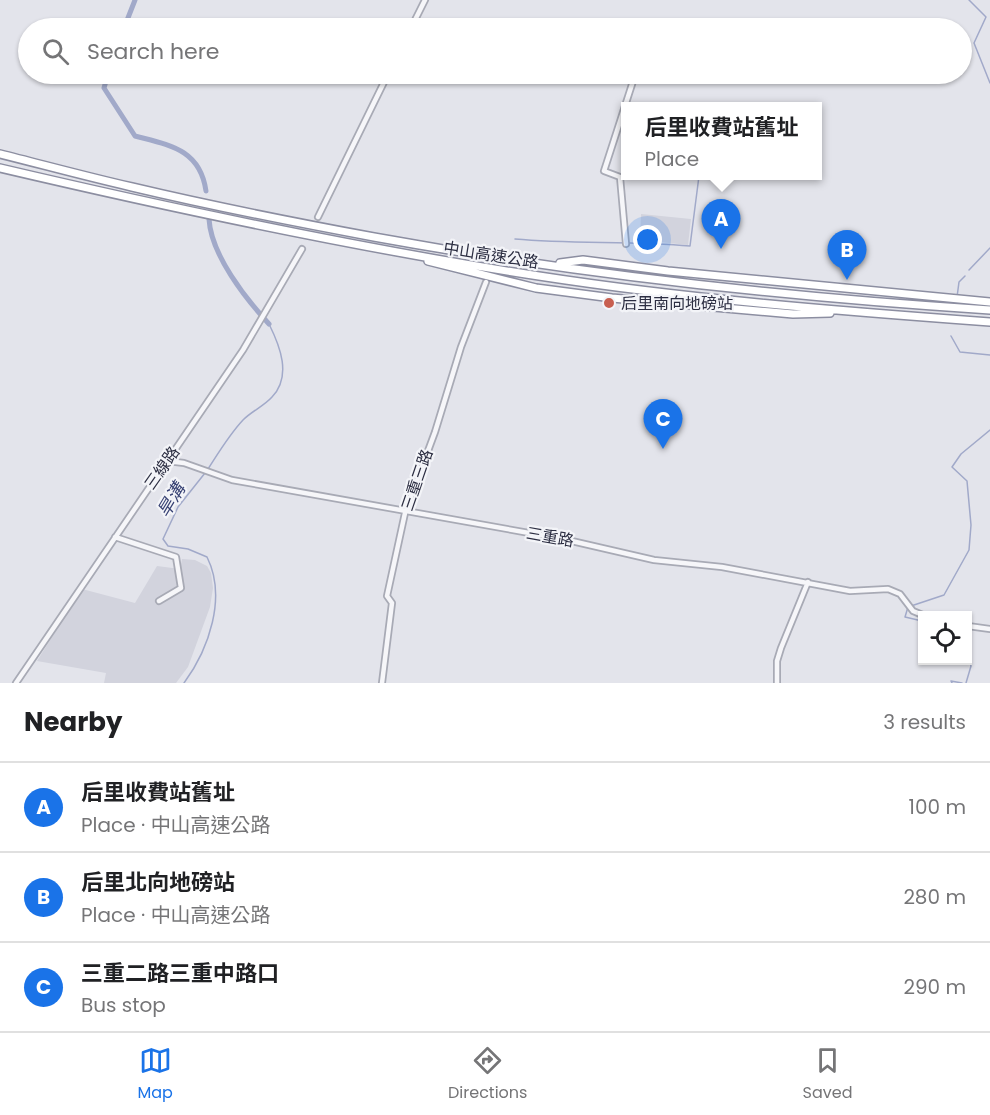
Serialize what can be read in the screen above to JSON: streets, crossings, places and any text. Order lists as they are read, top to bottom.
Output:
{
  "streets": {
    "highway": ["中山高速公路"],
    "street": ["三線路", "三重三路", "三重路"]
  },
  "crossings": [
    ["三線路", "三重路"],
    ["三重三路", "三重路"]
  ],
  "water": ["旱溝"],
  "places": ["后里南向地磅站"],
  "page": {
    "search": "Search here",
    "popup": ["后里收費站舊址", "Place"],
    "pins": ["A", "B", "C"],
    "heading": ["Nearby", "3 results"],
    "list": [
      {
        "mark": "A",
        "name": "后里收費站舊址",
        "note": "Place · 中山高速公路",
        "value": "100 m"
      },
      {
        "mark": "B",
        "name": "后里北向地磅站",
        "note": "Place · 中山高速公路",
        "value": "280 m"
      },
      {
        "mark": "C",
        "name": "三重二路三重中路口",
        "note": "Bus stop",
        "value": "290 m"
      }
    ],
    "nav": ["Map", "Directions", "Saved"]
  }
}
